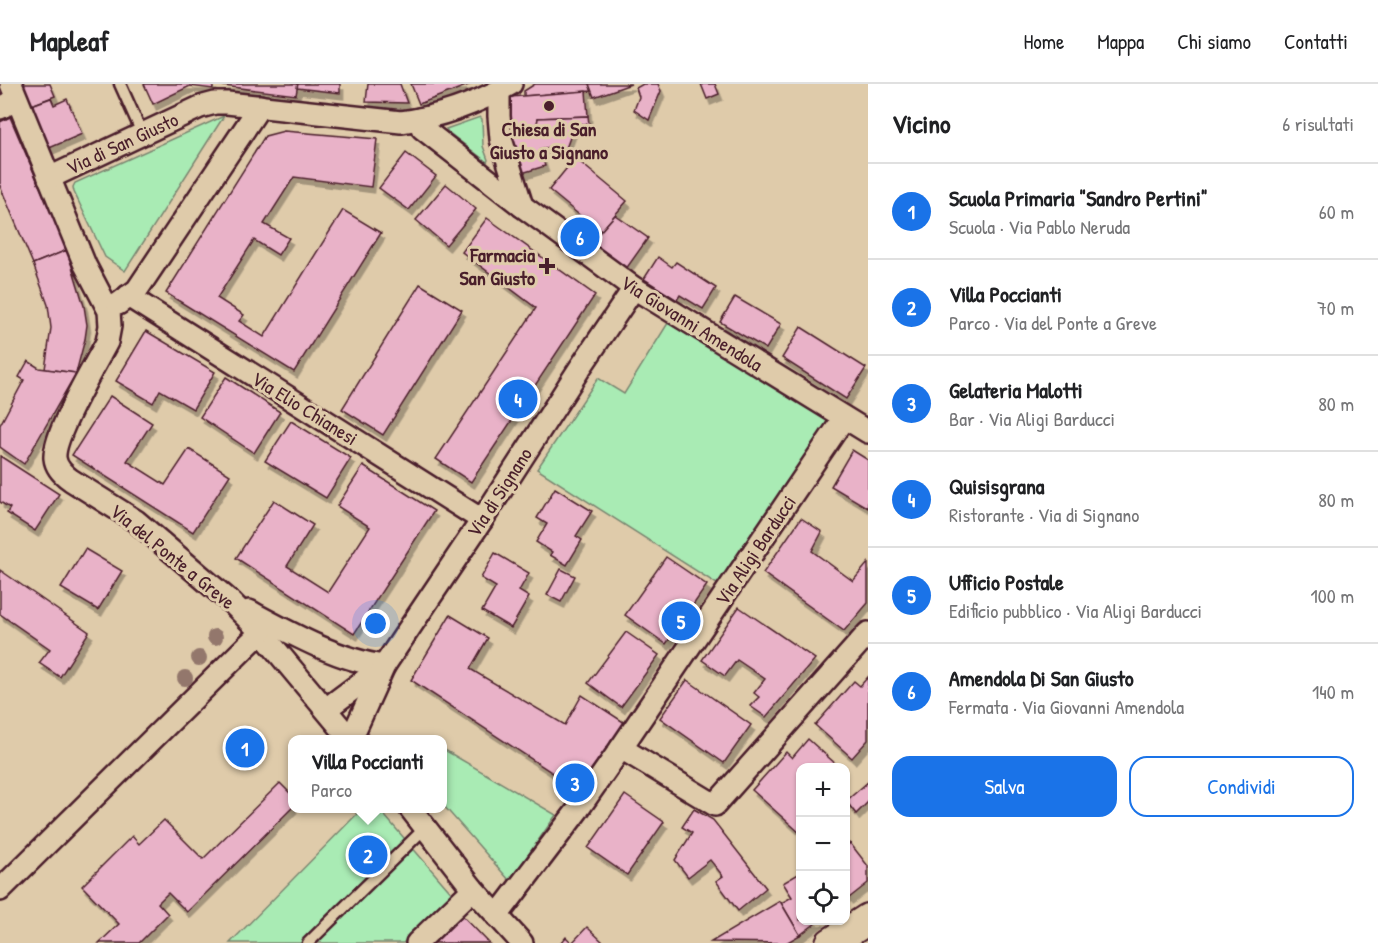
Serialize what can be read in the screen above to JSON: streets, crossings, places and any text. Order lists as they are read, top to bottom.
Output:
{
  "streets": {
    "street": [
      "Via di San Giusto",
      "Via Giovanni Amendola",
      "Via Elio Chianesi",
      "Via di Signano",
      "Via Aligi Barducci",
      "Via del Ponte a Greve"
    ]
  },
  "crossings": [
    ["Via di San Giusto", "Via Giovanni Amendola"],
    ["Via Giovanni Amendola", "Via di Signano"],
    ["Via Giovanni Amendola", "Via Aligi Barducci"],
    ["Via Elio Chianesi", "Via di Signano"]
  ],
  "places": {
    "other": ["Chiesa di San Giusto a Signano"],
    "health": ["Farmacia San Giusto"]
  },
  "page": {
    "header": "Mapleaf",
    "nav": [
      "Home",
      "Mappa",
      "Chi siamo",
      "Contatti"
    ],
    "heading": ["Vicino", "6 risultati"],
    "list": [
      {
        "mark": "1",
        "name": "Scuola Primaria \"Sandro Pertini\"",
        "note": "Scuola · Via Pablo Neruda",
        "value": "60 m"
      },
      {
        "mark": "2",
        "name": "Villa Poccianti",
        "note": "Parco · Via del Ponte a Greve",
        "value": "70 m"
      },
      {
        "mark": "3",
        "name": "Gelateria Malotti",
        "note": "Bar · Via Aligi Barducci",
        "value": "80 m"
      },
      {
        "mark": "4",
        "name": "Quisisgrana",
        "note": "Ristorante · Via di Signano",
        "value": "80 m"
      },
      {
        "mark": "5",
        "name": "Ufficio Postale",
        "note": "Edificio pubblico · Via Aligi Barducci",
        "value": "100 m"
      },
      {
        "mark": "6",
        "name": "Amendola Di San Giusto",
        "note": "Fermata · Via Giovanni Amendola",
        "value": "140 m"
      }
    ],
    "pins": [
      "6",
      "4",
      "5",
      "1",
      "3",
      "2"
    ],
    "popup": ["Villa Poccianti", "Parco"],
    "buttons": ["Salva", "Condividi"],
    "map_buttons": ["+", "−"]
  }
}
